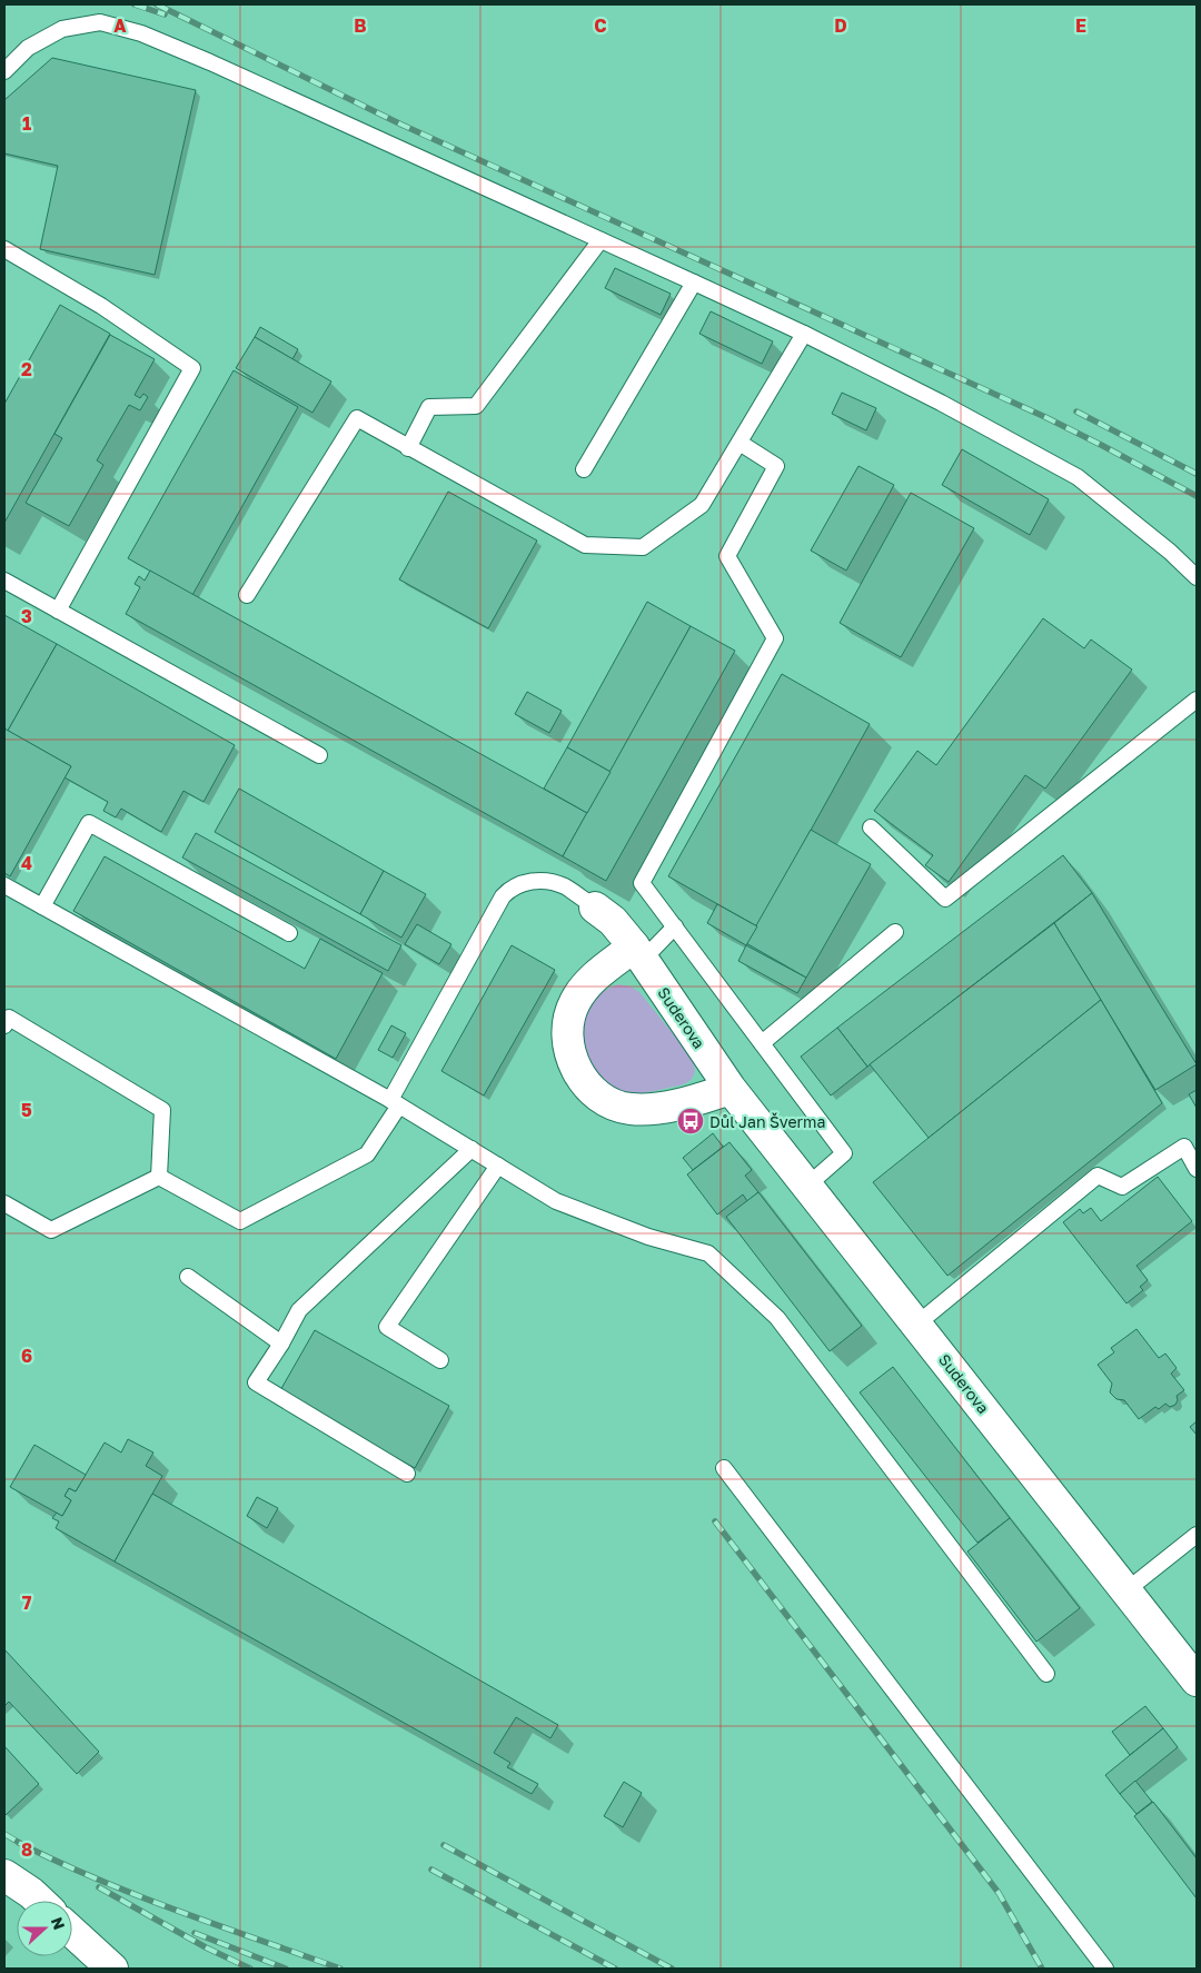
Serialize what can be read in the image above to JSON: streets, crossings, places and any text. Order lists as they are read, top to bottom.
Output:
{
  "streets": {
    "street": ["Suderova"]
  },
  "places": {
    "bus stop": ["Důl Jan Šverma"]
  },
  "north": "right",
  "grid": {
    "columns": [
      "A",
      "B",
      "C",
      "D",
      "E"
    ],
    "rows": [
      "1",
      "2",
      "3",
      "4",
      "5",
      "6",
      "7",
      "8"
    ]
  }
}
